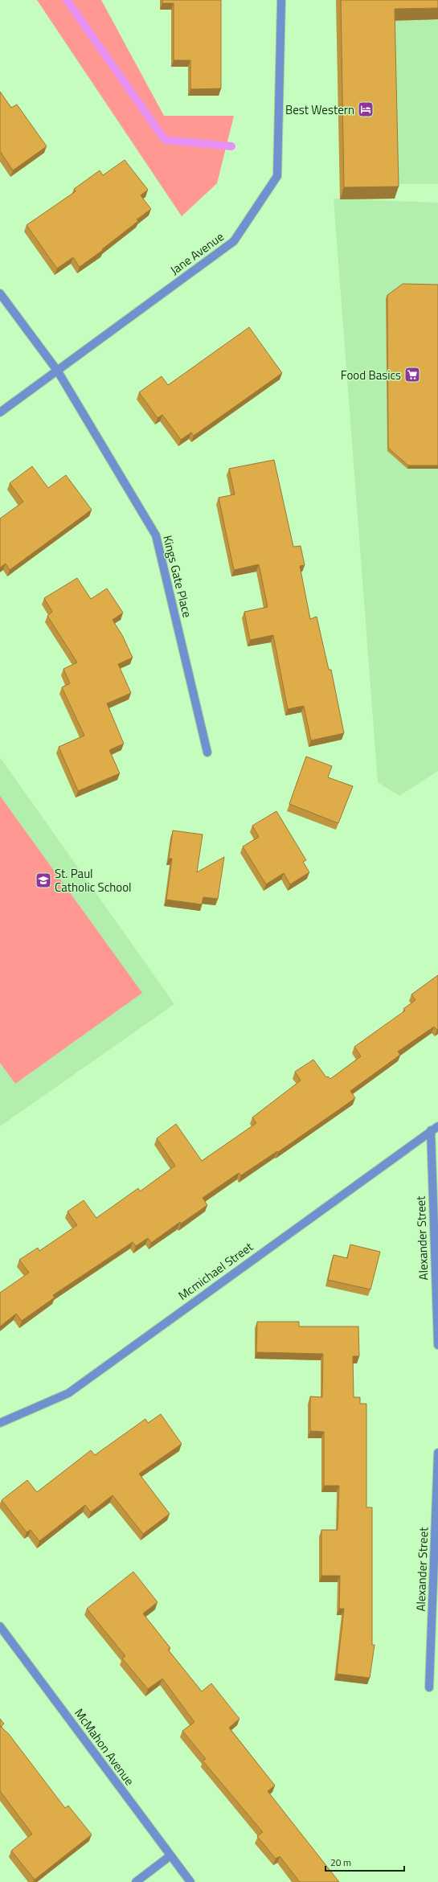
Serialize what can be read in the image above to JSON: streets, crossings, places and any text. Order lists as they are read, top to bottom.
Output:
{
  "streets": {
    "street": [
      "Jane Avenue",
      "Kings Gate Place",
      "Alexander Street",
      "Mcmichael Street",
      "McMahon Avenue"
    ]
  },
  "crossings": [
    ["Jane Avenue", "Kings Gate Place"],
    ["Alexander Street", "Mcmichael Street"]
  ],
  "places": {
    "hotel": ["Best Western"],
    "supermarket": ["Food Basics"],
    "school or university": ["St. Paul Catholic School"]
  },
  "scale_bar": "20 m"
}
